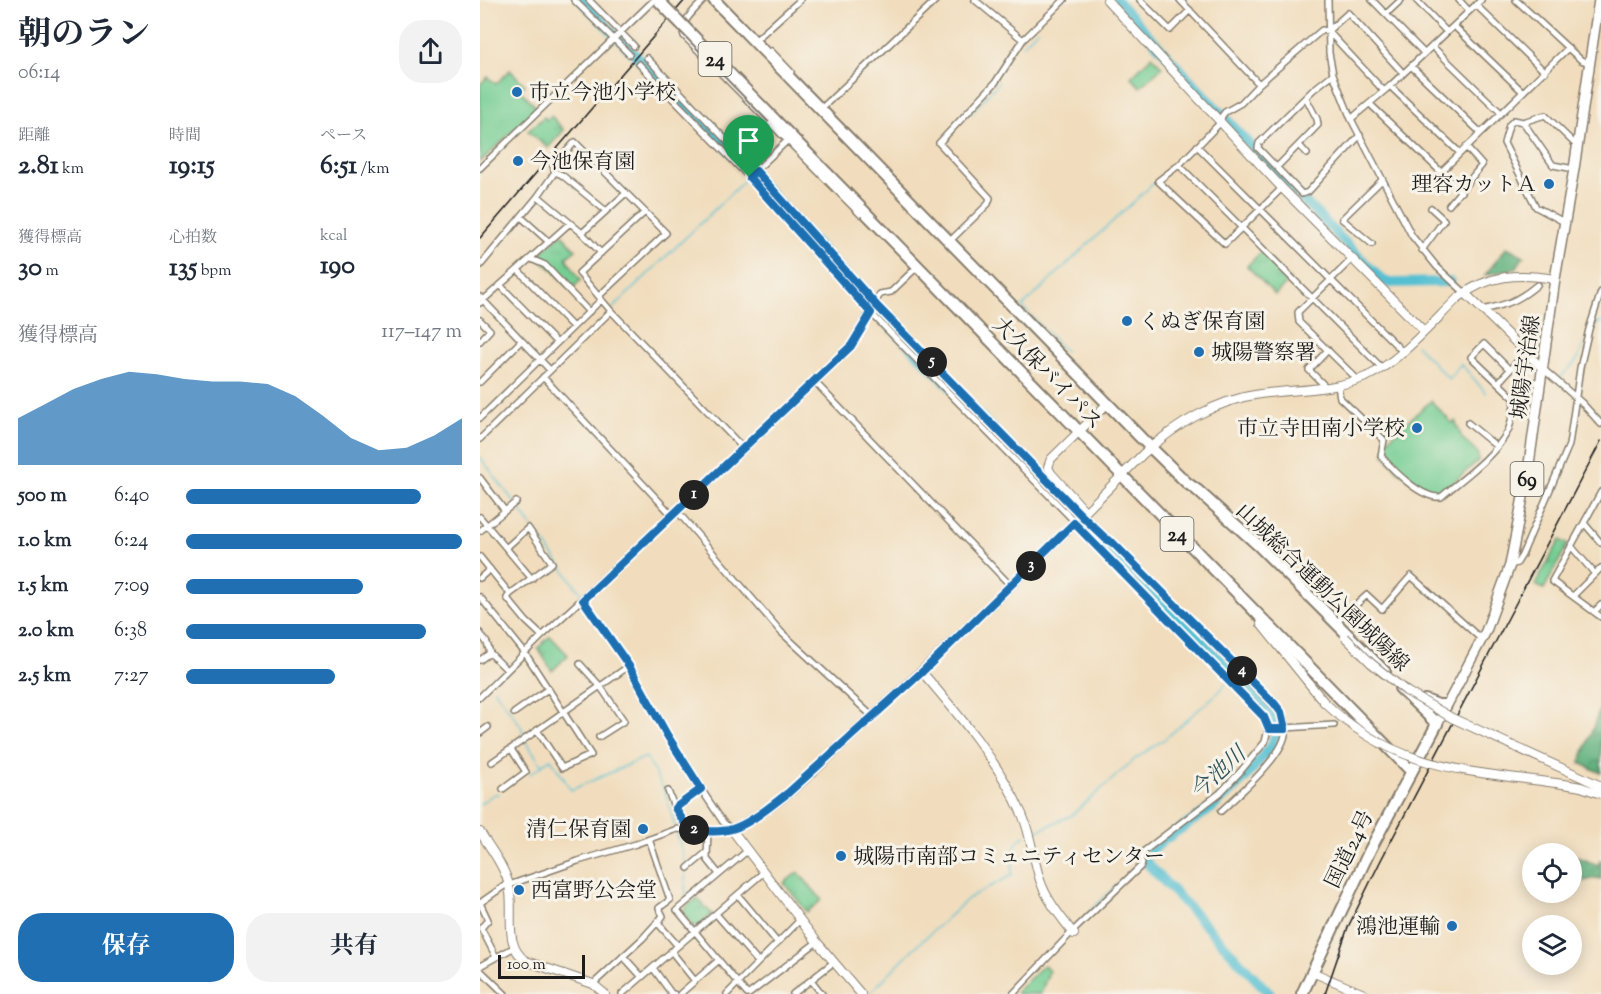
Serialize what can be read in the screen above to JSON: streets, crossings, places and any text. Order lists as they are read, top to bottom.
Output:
{
  "streets": {
    "highway": ["24", "大久保バイパス", "国道24号"],
    "main road": ["城陽宇治線", "69"],
    "street": ["山城総合運動公園城陽線"]
  },
  "crossings": [
    ["城陽宇治線", "大久保バイパス"],
    ["城陽宇治線", "国道24号"],
    ["大久保バイパス", "山城総合運動公園城陽線"],
    ["大久保バイパス", "国道24号"]
  ],
  "water": ["今池川"],
  "places": [
    "市立今池小学校",
    "今池保育園",
    "理容カットＡ",
    "くぬぎ保育園",
    "城陽警察署",
    "市立寺田南小学校",
    "清仁保育園",
    "城陽市南部コミュニティセンター",
    "西富野公会堂",
    "鴻池運輸"
  ],
  "scale_bar": "100 m",
  "page": {
    "heading": ["朝のラン", "06:14"],
    "stats": [
      ["距離", "2.81 km"],
      ["時間", "19:15"],
      ["ペース", "6:51 /km"],
      ["獲得標高", "30 m"],
      ["心拍数", "135 bpm"],
      ["kcal", "190"]
    ],
    "chart": ["獲得標高", "117–147 m"],
    "pins": [
      "5",
      "1",
      "3",
      "4",
      "2"
    ],
    "list": [
      {
        "name": "500 m",
        "note": "6:40"
      },
      {
        "name": "1.0 km",
        "note": "6:24"
      },
      {
        "name": "1.5 km",
        "note": "7:09"
      },
      {
        "name": "2.0 km",
        "note": "6:38"
      },
      {
        "name": "2.5 km",
        "note": "7:27"
      }
    ],
    "buttons": ["保存", "共有"],
    "scale": "100 m"
  }
}
